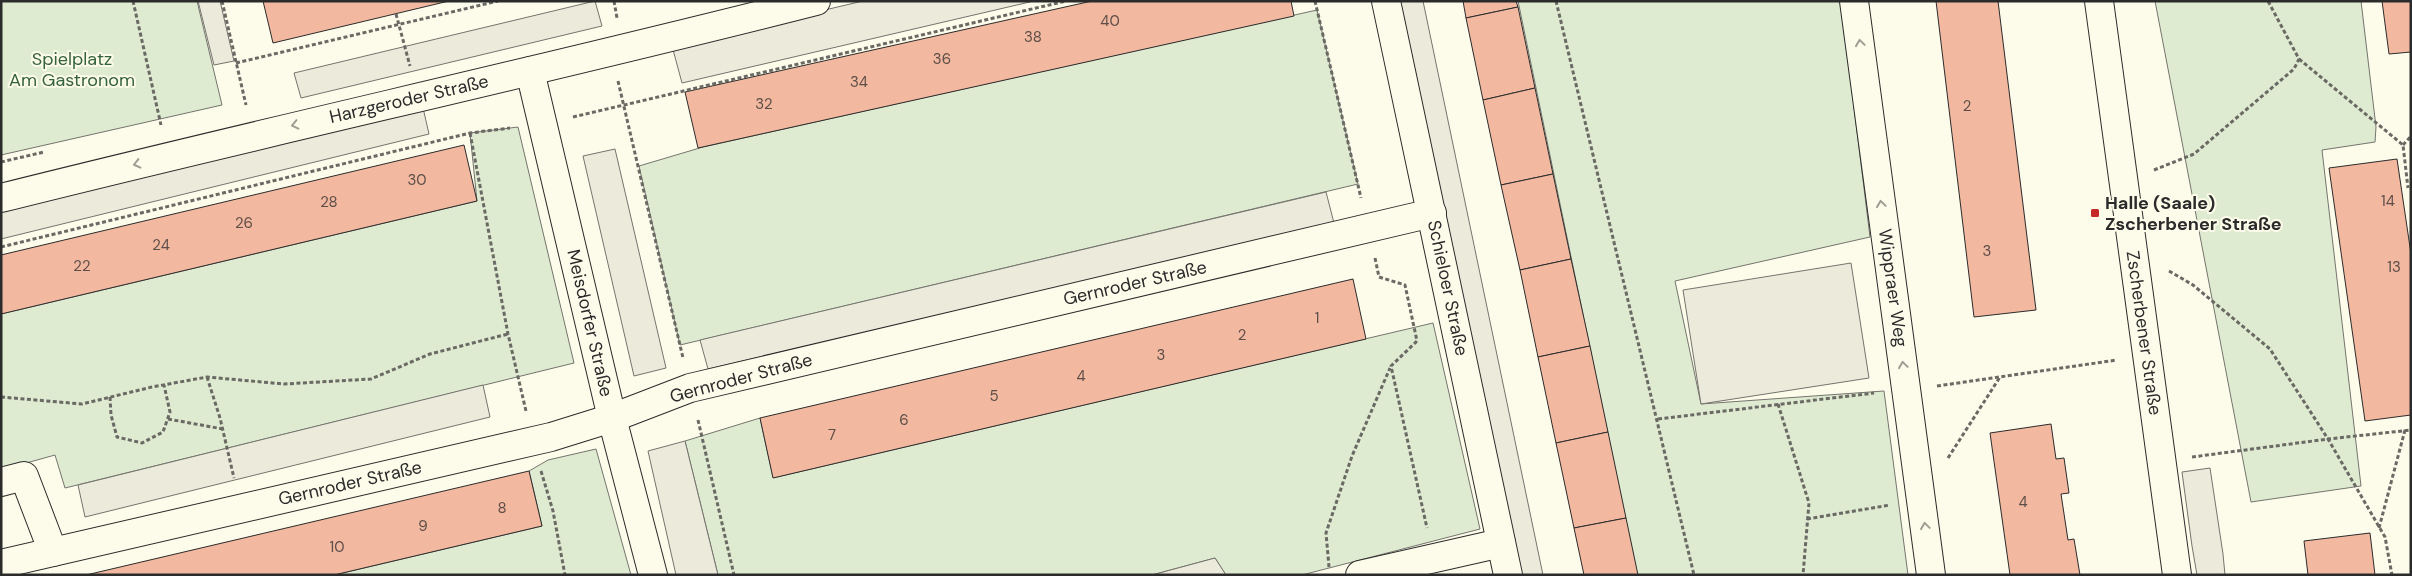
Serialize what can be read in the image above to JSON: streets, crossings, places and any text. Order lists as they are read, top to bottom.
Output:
{
  "streets": {
    "street": [
      "Harzgeroder Straße",
      "Gernroder Straße",
      "Schieloer Straße",
      "Wippraer Weg",
      "Meisdorfer Straße",
      "Zscherbener Straße"
    ]
  },
  "crossings": [
    ["Harzgeroder Straße", "Meisdorfer Straße"],
    ["Gernroder Straße", "Schieloer Straße"],
    ["Gernroder Straße", "Meisdorfer Straße"]
  ],
  "one_way": ["Harzgeroder Straße", "Wippraer Weg"],
  "parks": ["Spielplatz Am Gastronom"],
  "places": {
    "transit": ["Halle (Saale) Zscherbener Straße"]
  },
  "house_numbers": [
    "40",
    "38",
    "36",
    "34",
    "32",
    "2",
    "30",
    "14",
    "28",
    "26",
    "24",
    "3",
    "22",
    "13",
    "1",
    "2",
    "3",
    "4",
    "5",
    "6",
    "7",
    "4",
    "8",
    "9",
    "10"
  ]
}
